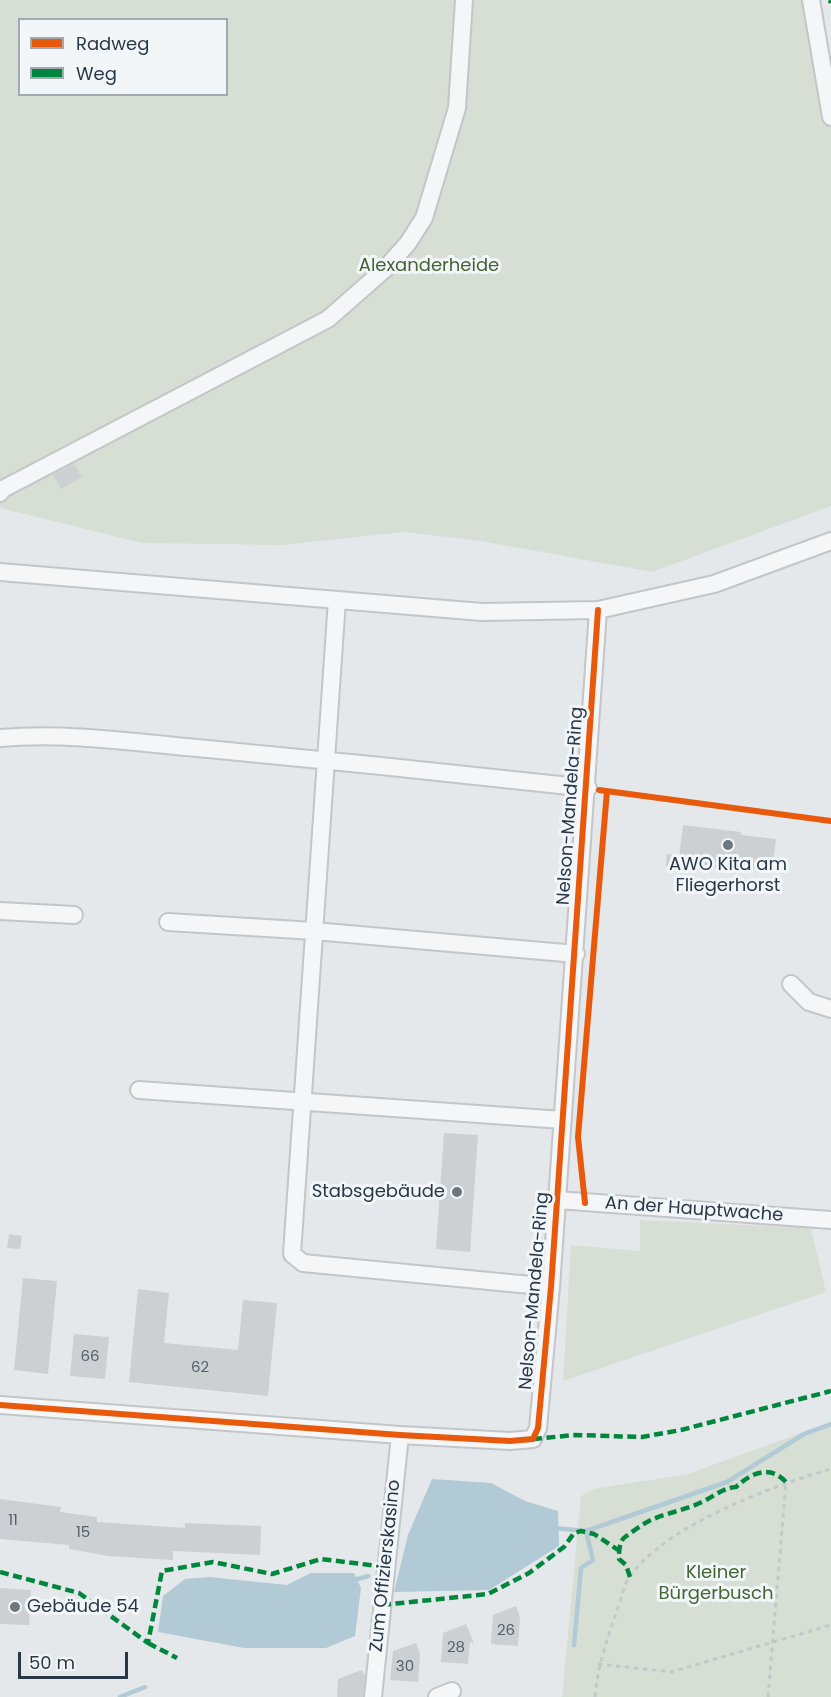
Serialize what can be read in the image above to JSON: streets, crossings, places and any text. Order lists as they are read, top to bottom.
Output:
{
  "streets": {
    "street": ["Nelson-Mandela-Ring", "An der Hauptwache", "Zum Offizierskasino"]
  },
  "crossings": [
    ["Nelson-Mandela-Ring", "An der Hauptwache"],
    ["Nelson-Mandela-Ring", "Zum Offizierskasino"]
  ],
  "parks": ["Alexanderheide", "Kleiner Bürgerbusch"],
  "places": ["AWO Kita am Fliegerhorst", "Stabsgebäude", "Gebäude 54"],
  "house_numbers": [
    "66",
    "62",
    "11",
    "15",
    "26",
    "28",
    "30"
  ],
  "legend": ["Radweg", "Weg"],
  "scale_bar": "50 m"
}
